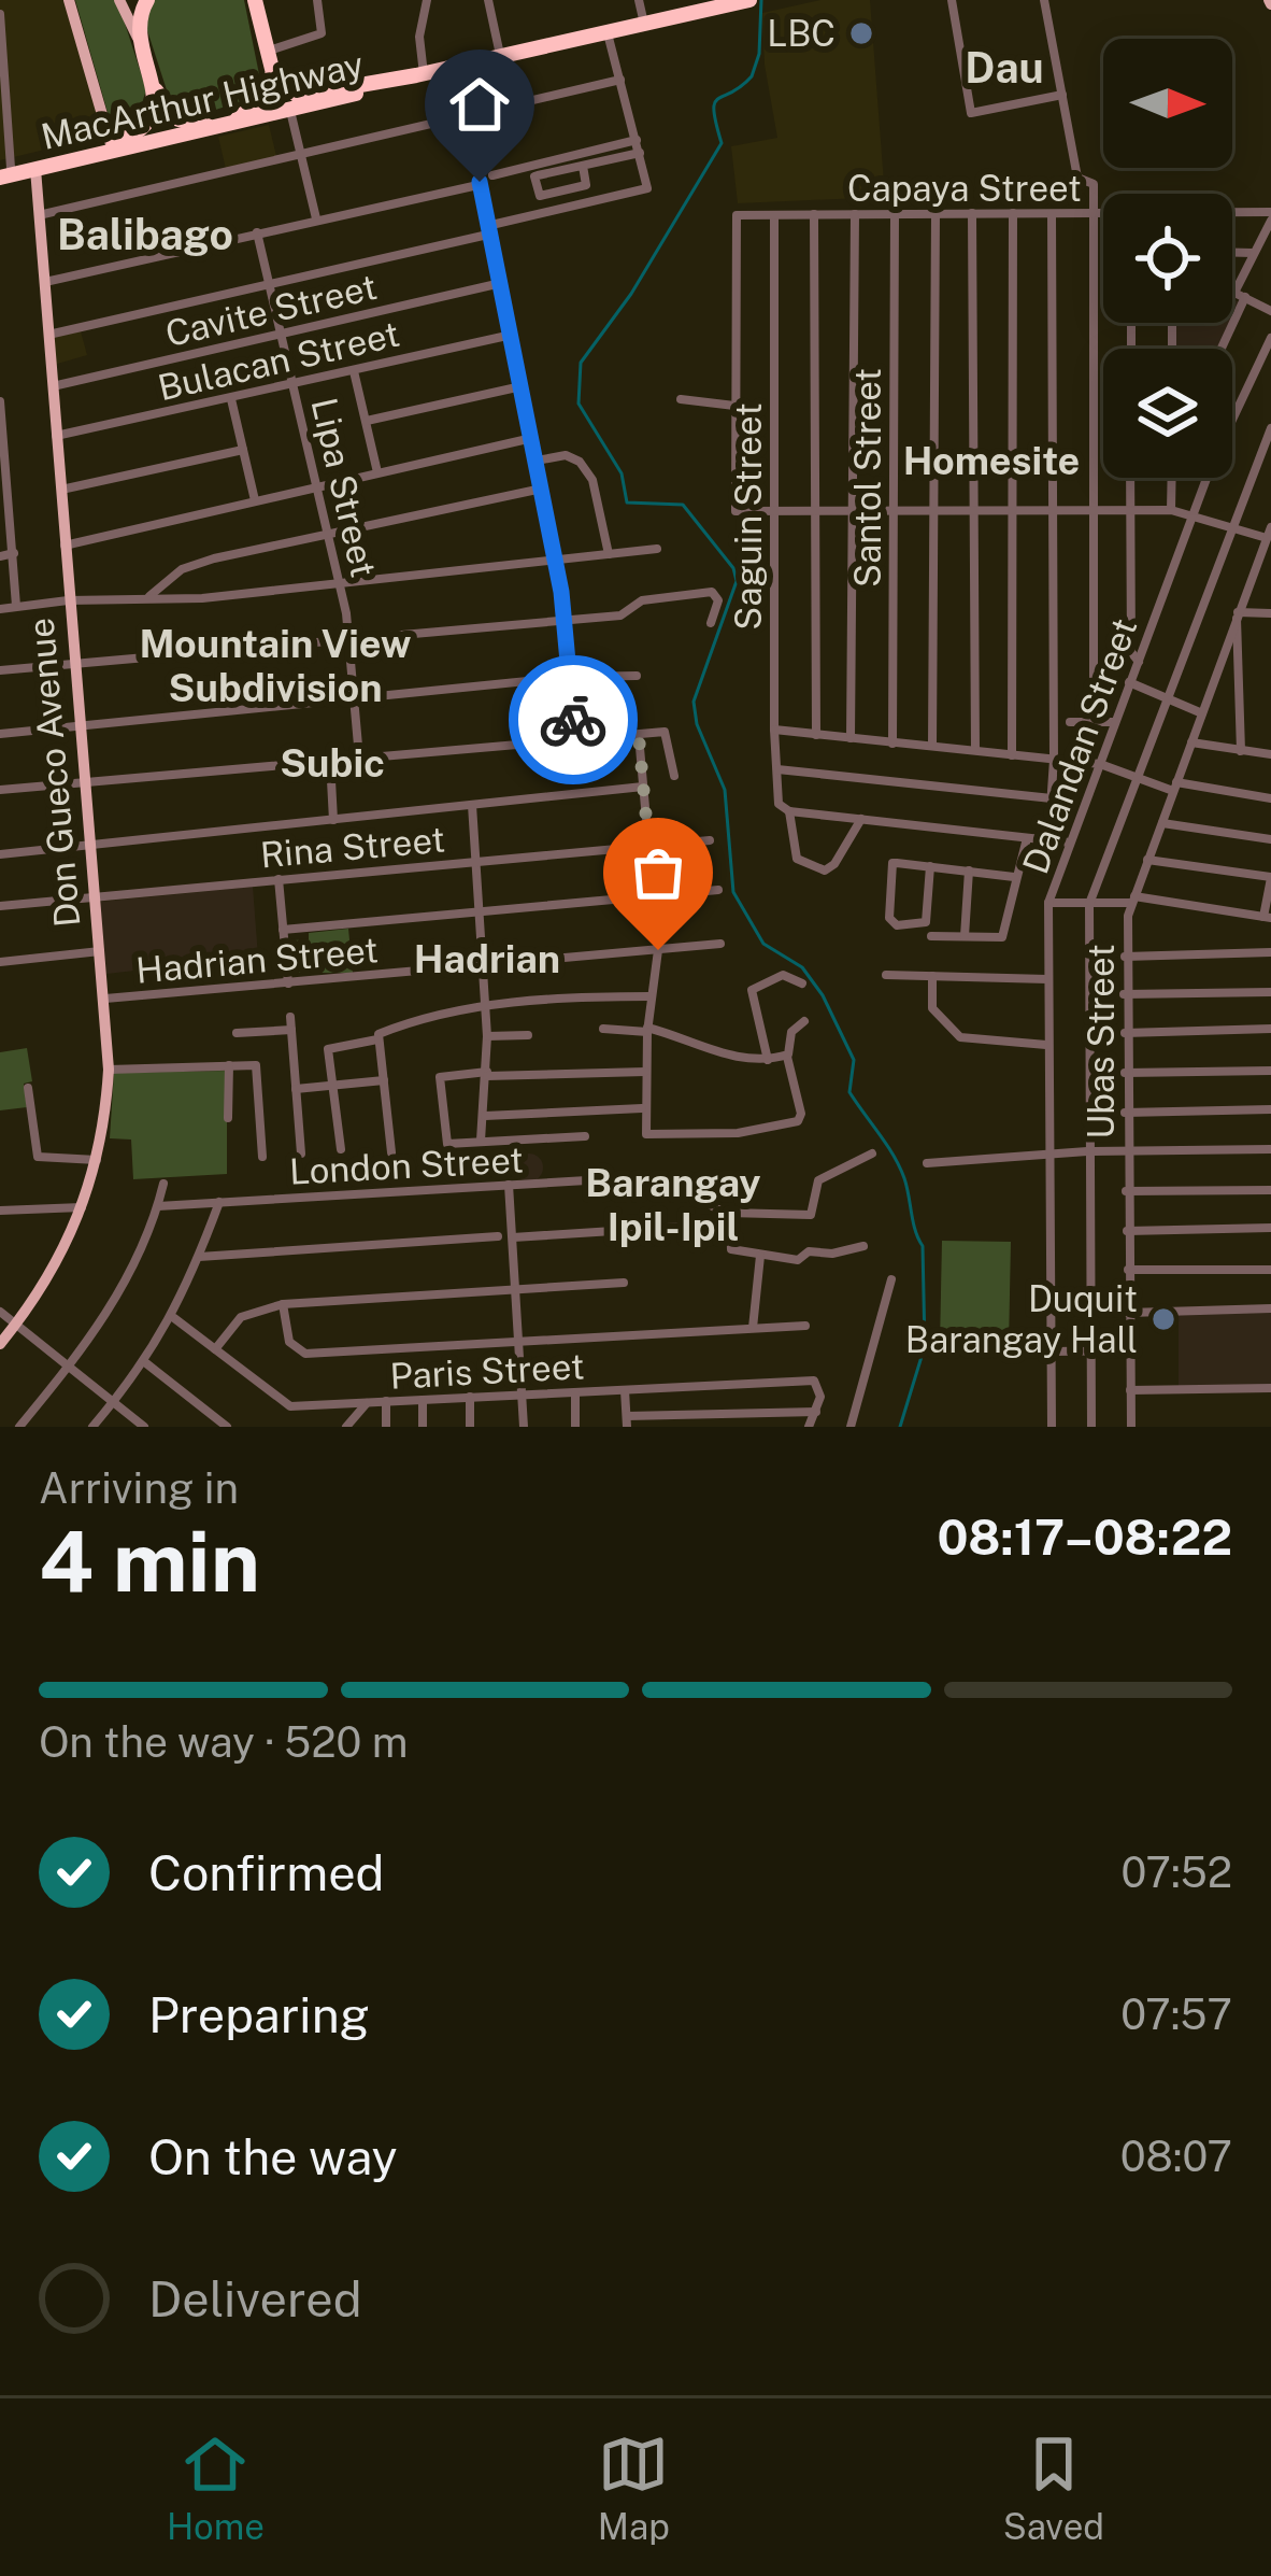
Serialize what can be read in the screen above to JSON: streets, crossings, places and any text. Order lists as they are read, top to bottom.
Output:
{
  "streets": {
    "highway": ["MacArthur Highway"],
    "main road": ["Don Gueco Avenue"],
    "street": [
      "Capaya Street",
      "Cavite Street",
      "Bulacan Street",
      "Santol Street",
      "Lipa Street",
      "Saguin Street",
      "Dalandan Street",
      "Rina Street",
      "Hadrian Street",
      "Ubas Street",
      "London Street",
      "Paris Street"
    ]
  },
  "crossings": [
    ["MacArthur Highway", "Don Gueco Avenue"],
    ["Capaya Street", "Santol Street"],
    ["Capaya Street", "Saguin Street"],
    ["Cavite Street", "Lipa Street"],
    ["Cavite Street", "Don Gueco Avenue"],
    ["Bulacan Street", "Lipa Street"],
    ["Bulacan Street", "Don Gueco Avenue"],
    ["Don Gueco Avenue", "Rina Street"],
    ["Don Gueco Avenue", "Hadrian Street"]
  ],
  "districts": [
    "Dau",
    "Balibago",
    "Homesite",
    "Mountain View Subdivision",
    "Subic",
    "Hadrian",
    "Barangay Ipil-Ipil"
  ],
  "places": ["LBC", "Duquit Barangay Hall"],
  "north": "right",
  "page": {
    "heading": ["4 min", "Arriving in", "08:17–08:22"],
    "bar": "On the way · 520 m",
    "list": [
      ["Confirmed", "07:52"],
      ["Preparing", "07:57"],
      ["On the way", "08:07"],
      "Delivered"
    ],
    "tabs": ["Home", "Map", "Saved"]
  }
}
